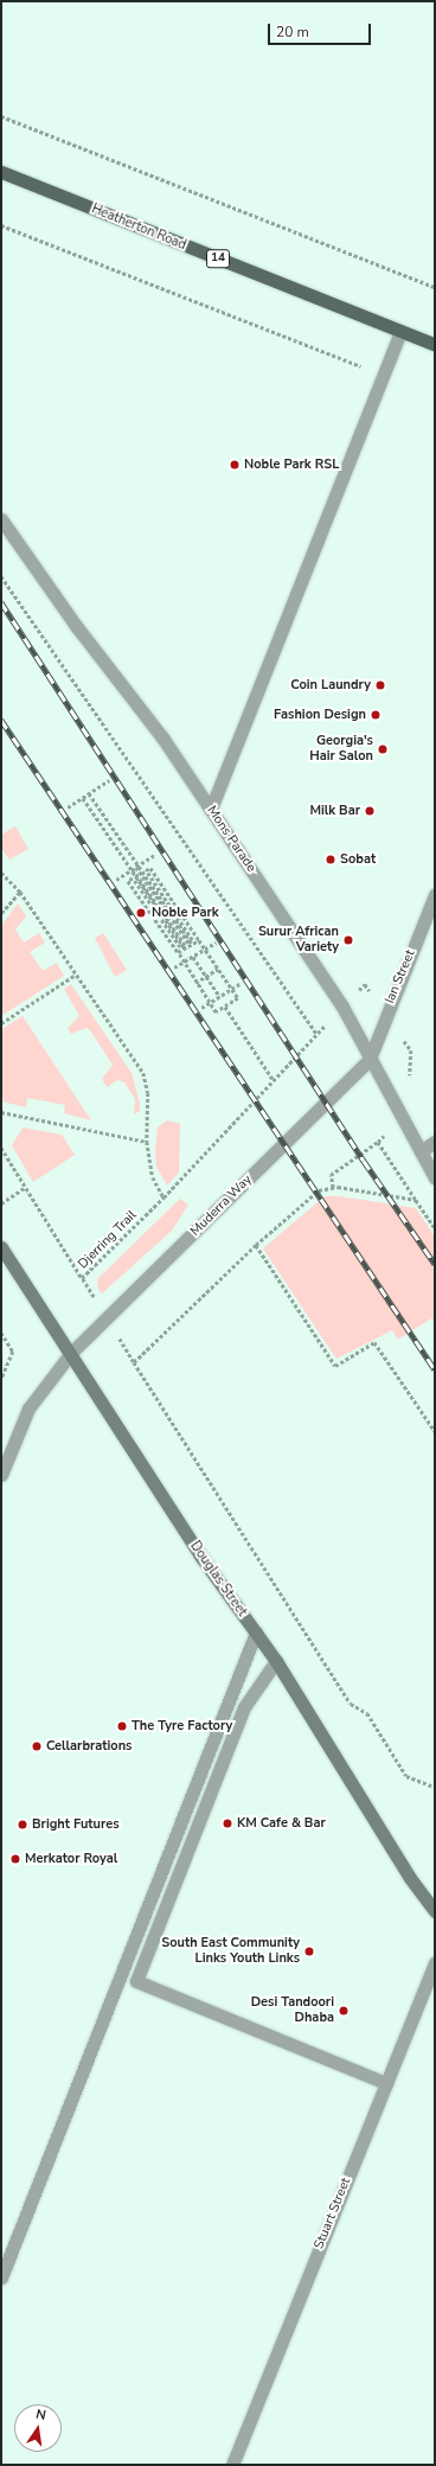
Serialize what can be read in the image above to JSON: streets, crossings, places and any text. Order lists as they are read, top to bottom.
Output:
{
  "streets": {
    "main road": ["Heatherton Road", "14", "Douglas Street"],
    "street": [
      "Mons Parade",
      "Ian Street",
      "Muderra Way",
      "Stuart Street"
    ],
    "path": ["Djerring Trail"]
  },
  "crossings": [
    ["Mons Parade", "Ian Street"],
    ["Mons Parade", "Muderra Way"],
    ["Mons Parade", "Djerring Trail"],
    ["Ian Street", "Muderra Way"],
    ["Muderra Way", "Djerring Trail"],
    ["Muderra Way", "Douglas Street"]
  ],
  "places": [
    "Noble Park RSL",
    "Coin Laundry",
    "Fashion Design",
    "Georgia's Hair Salon",
    "Milk Bar",
    "Sobat",
    "Noble Park",
    "Surur African Variety",
    "The Tyre Factory",
    "Cellarbrations",
    "KM Cafe & Bar",
    "Bright Futures",
    "Merkator Royal",
    "South East Community Links Youth Links",
    "Desi Tandoori Dhaba"
  ],
  "scale_bar": "20 m",
  "north": "top"
}
